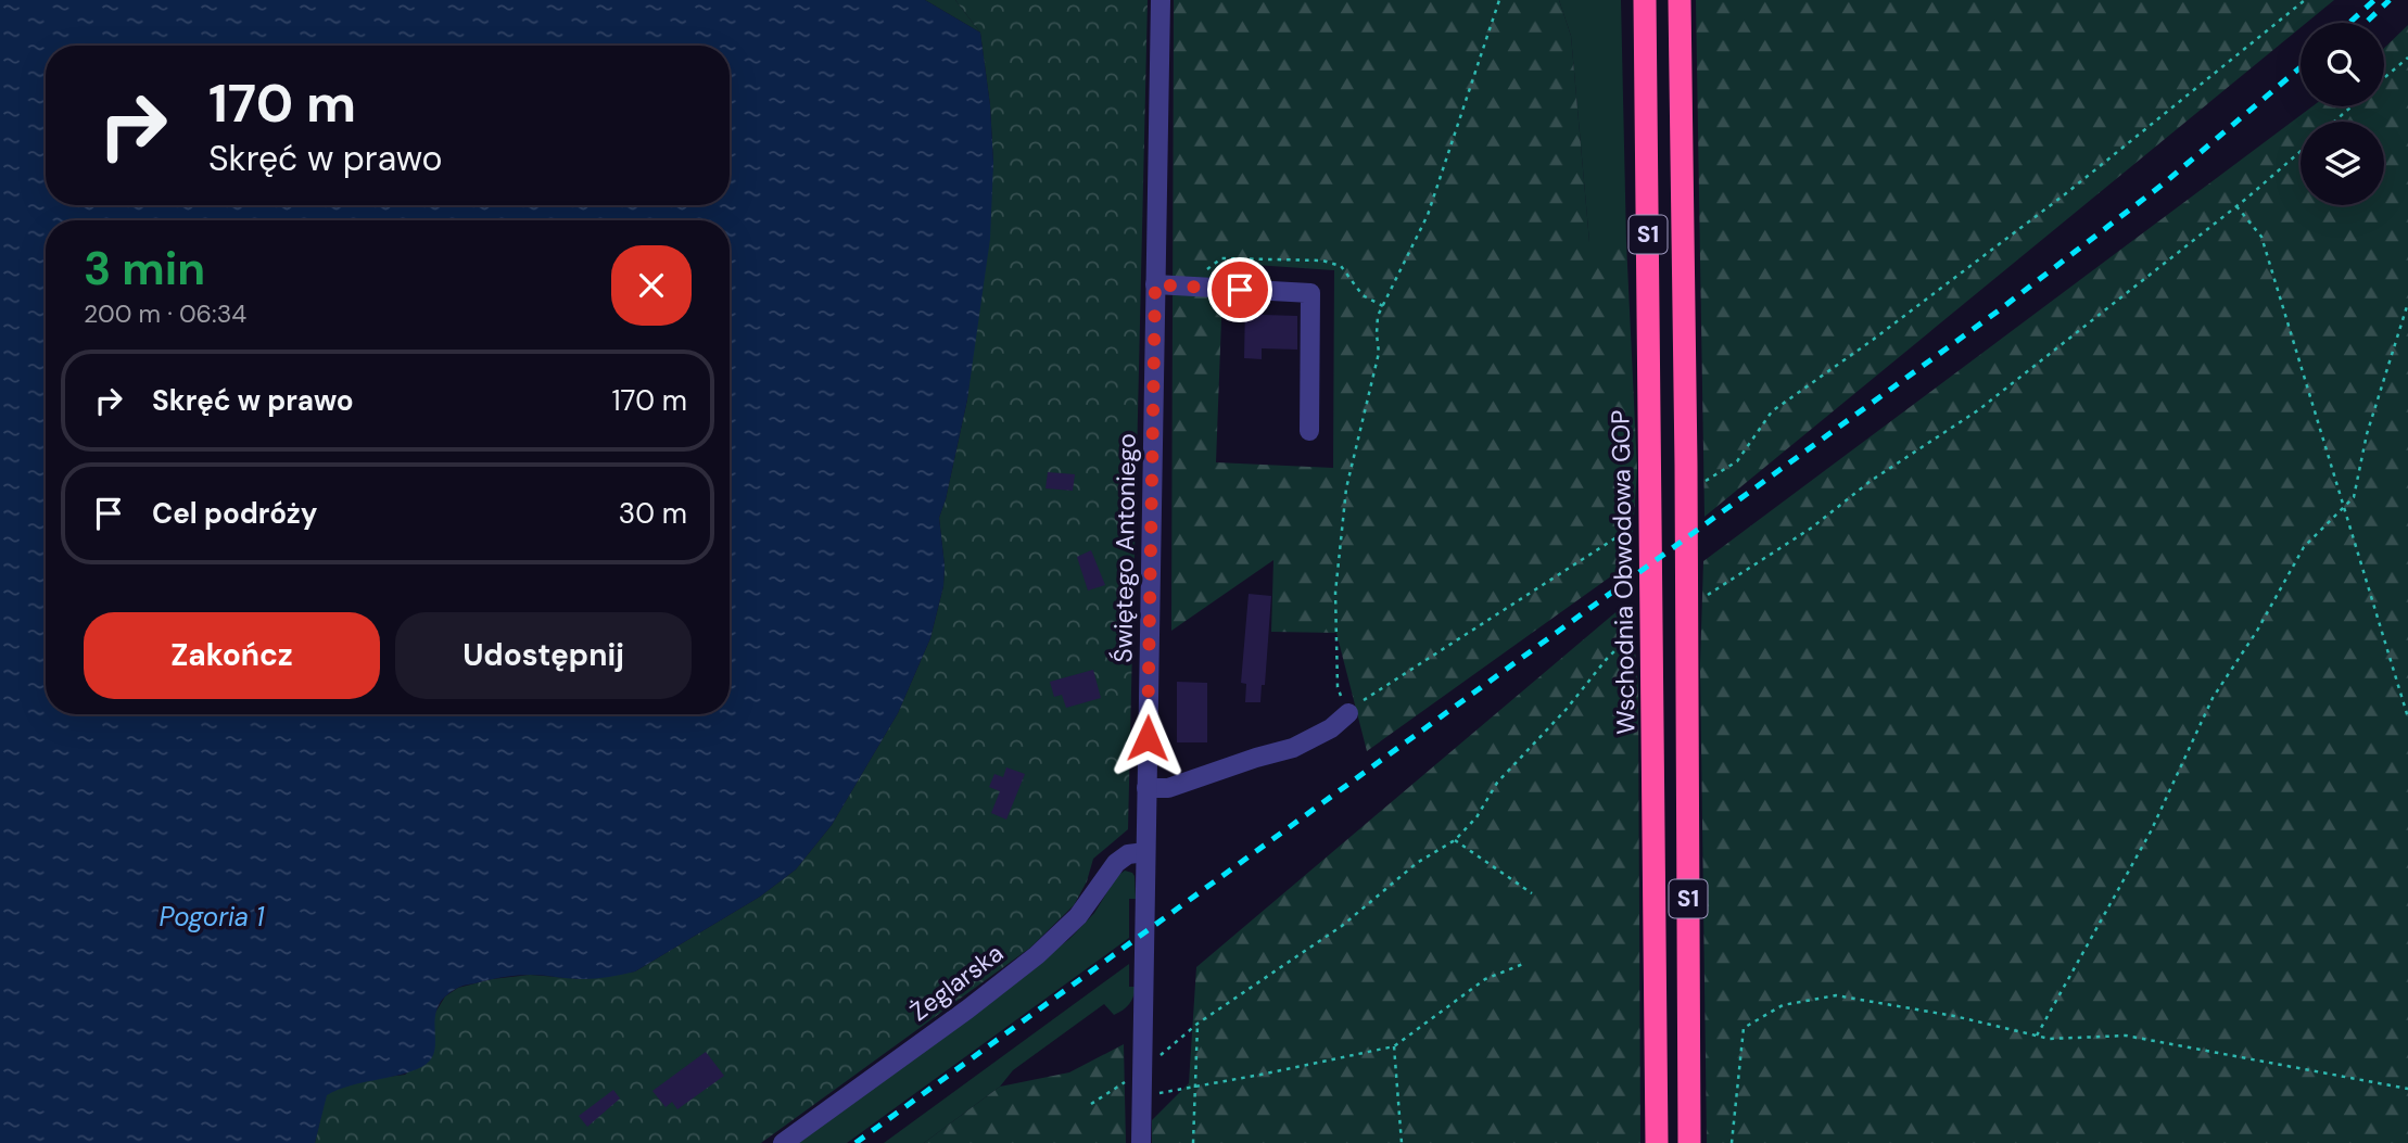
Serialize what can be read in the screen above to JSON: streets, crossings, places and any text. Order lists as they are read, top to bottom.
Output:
{
  "streets": {
    "highway": ["S1", "Wschodnia Obwodowa GOP"],
    "street": ["Świętego Antoniego", "Żeglarska"]
  },
  "crossings": [
    ["Świętego Antoniego", "Żeglarska"]
  ],
  "water": ["Pogoria 1"],
  "page": {
    "turn": ["170 m", "Skręć w prawo"],
    "heading": ["3 min", "200 m · 06:34"],
    "list": [
      {
        "name": "Skręć w prawo",
        "value": "170 m"
      },
      {
        "name": "Cel podróży",
        "value": "30 m"
      }
    ],
    "buttons": ["Zakończ", "Udostępnij"]
  }
}
